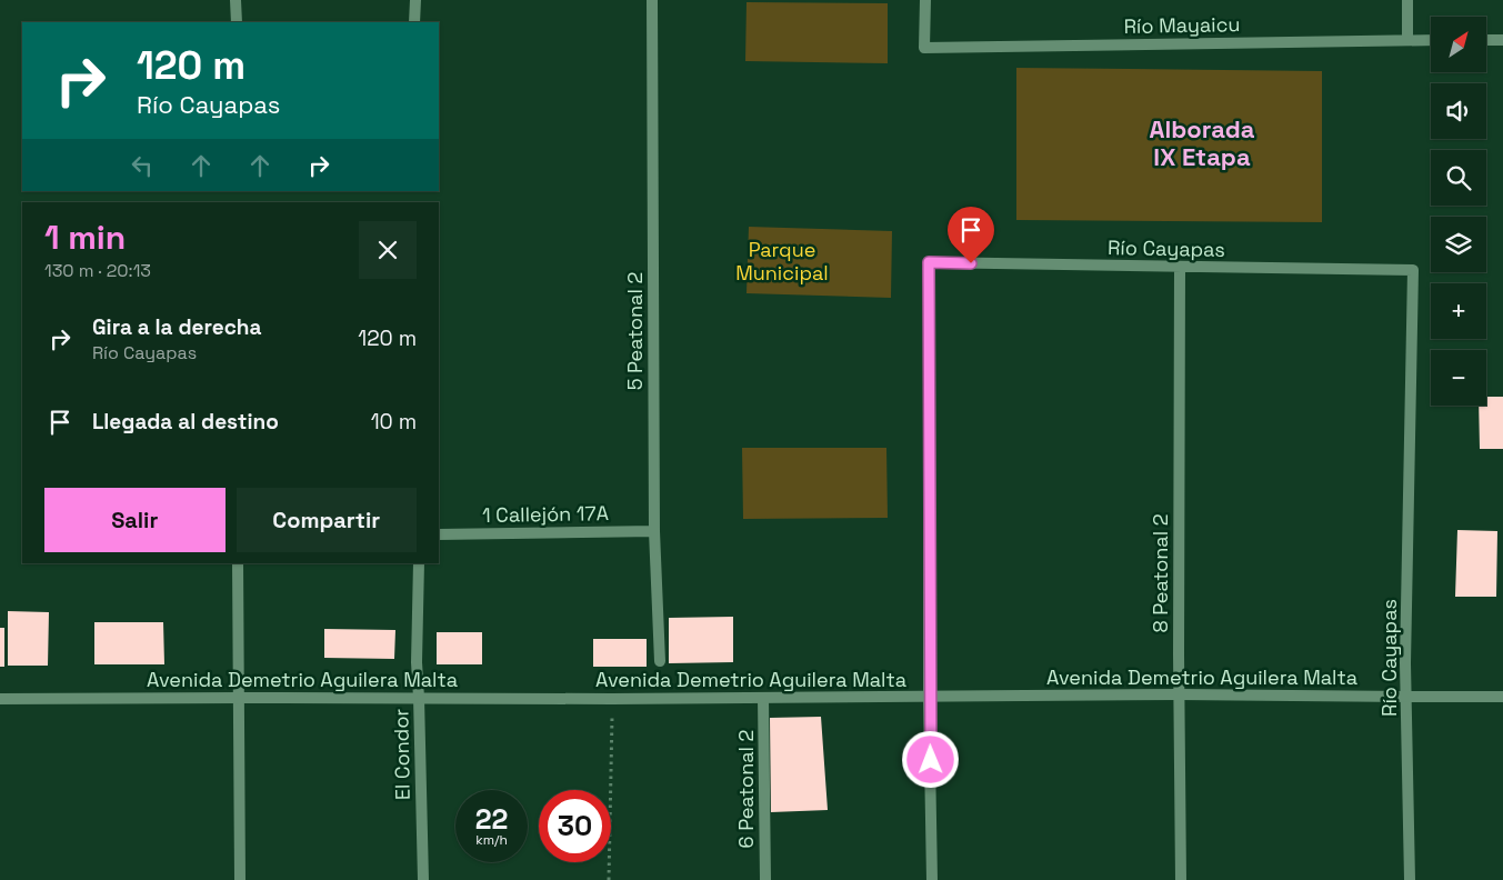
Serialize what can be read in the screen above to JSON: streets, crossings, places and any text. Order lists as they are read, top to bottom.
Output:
{
  "streets": {
    "street": [
      "Río Mayaicu",
      "Río Cayapas",
      "5 Peatonal 2",
      "1 Callejón 17A",
      "8 Peatonal 2",
      "Avenida Demetrio Aguilera Malta",
      "El Condor",
      "6 Peatonal 2"
    ]
  },
  "crossings": [
    ["Río Cayapas", "8 Peatonal 2"],
    ["Río Cayapas", "Avenida Demetrio Aguilera Malta"],
    ["5 Peatonal 2", "1 Callejón 17A"],
    ["8 Peatonal 2", "Avenida Demetrio Aguilera Malta"],
    ["Avenida Demetrio Aguilera Malta", "El Condor"],
    ["Avenida Demetrio Aguilera Malta", "6 Peatonal 2"]
  ],
  "districts": ["Alborada IX Etapa"],
  "parks": ["Parque Municipal"],
  "north": "top right",
  "page": {
    "map_buttons": ["+", "−"],
    "turn": ["120 m", "Río Cayapas"],
    "heading": ["1 min", "130 m · 20:13"],
    "list": [
      {
        "name": "Gira a la derecha",
        "note": "Río Cayapas",
        "value": "120 m"
      },
      {
        "name": "Llegada al destino",
        "value": "10 m"
      }
    ],
    "buttons": ["Salir", "Compartir"],
    "speed": "22 km/h",
    "limit": "30"
  }
}
